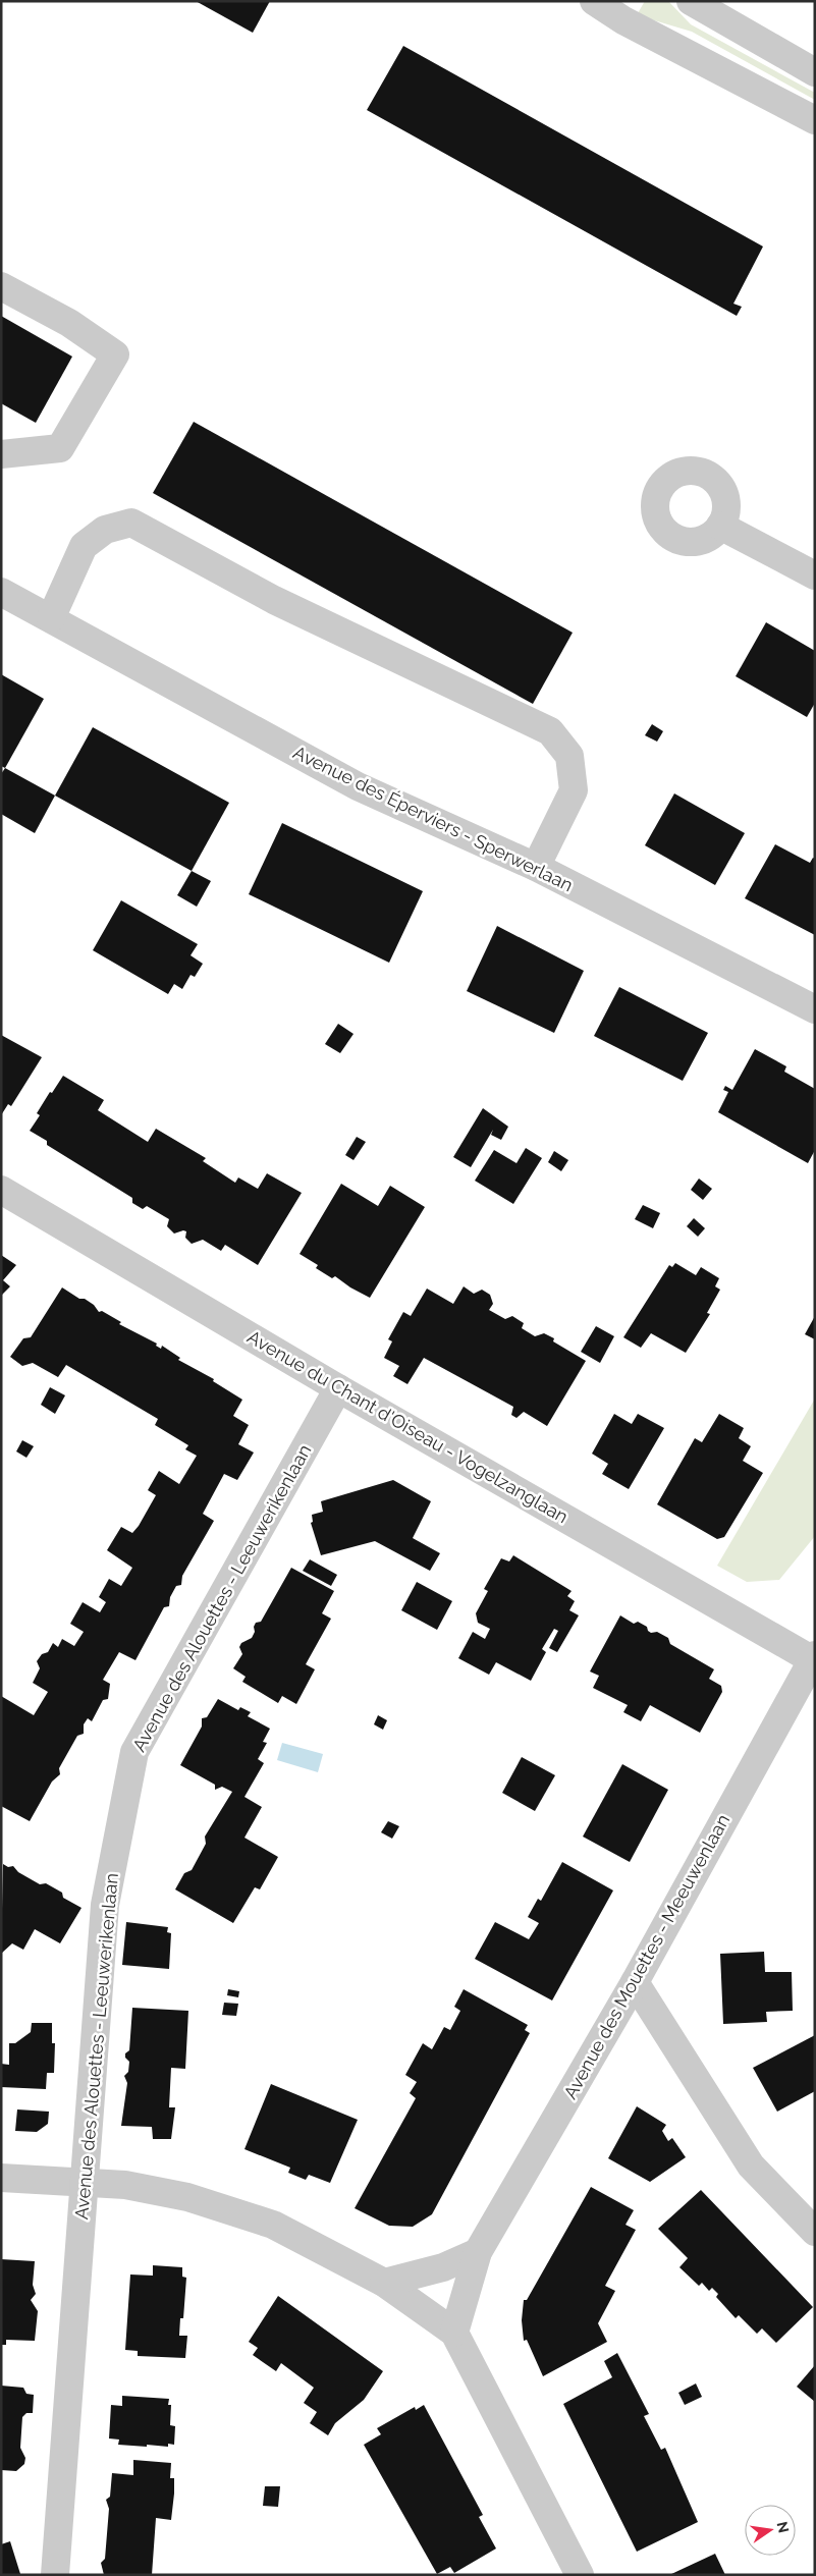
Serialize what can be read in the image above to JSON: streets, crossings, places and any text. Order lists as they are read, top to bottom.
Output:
{
  "streets": {
    "street": [
      "Avenue des Éperviers - Sperwerlaan",
      "Avenue du Chant d'Oiseau - Vogelzanglaan",
      "Avenue des Alouettes - Leeuwerikenlaan",
      "Avenue des Mouettes - Meeuwenlaan"
    ]
  },
  "crossings": [
    ["Avenue du Chant d'Oiseau - Vogelzanglaan", "Avenue des Alouettes - Leeuwerikenlaan"],
    ["Avenue du Chant d'Oiseau - Vogelzanglaan", "Avenue des Mouettes - Meeuwenlaan"]
  ],
  "north": "right"
}
